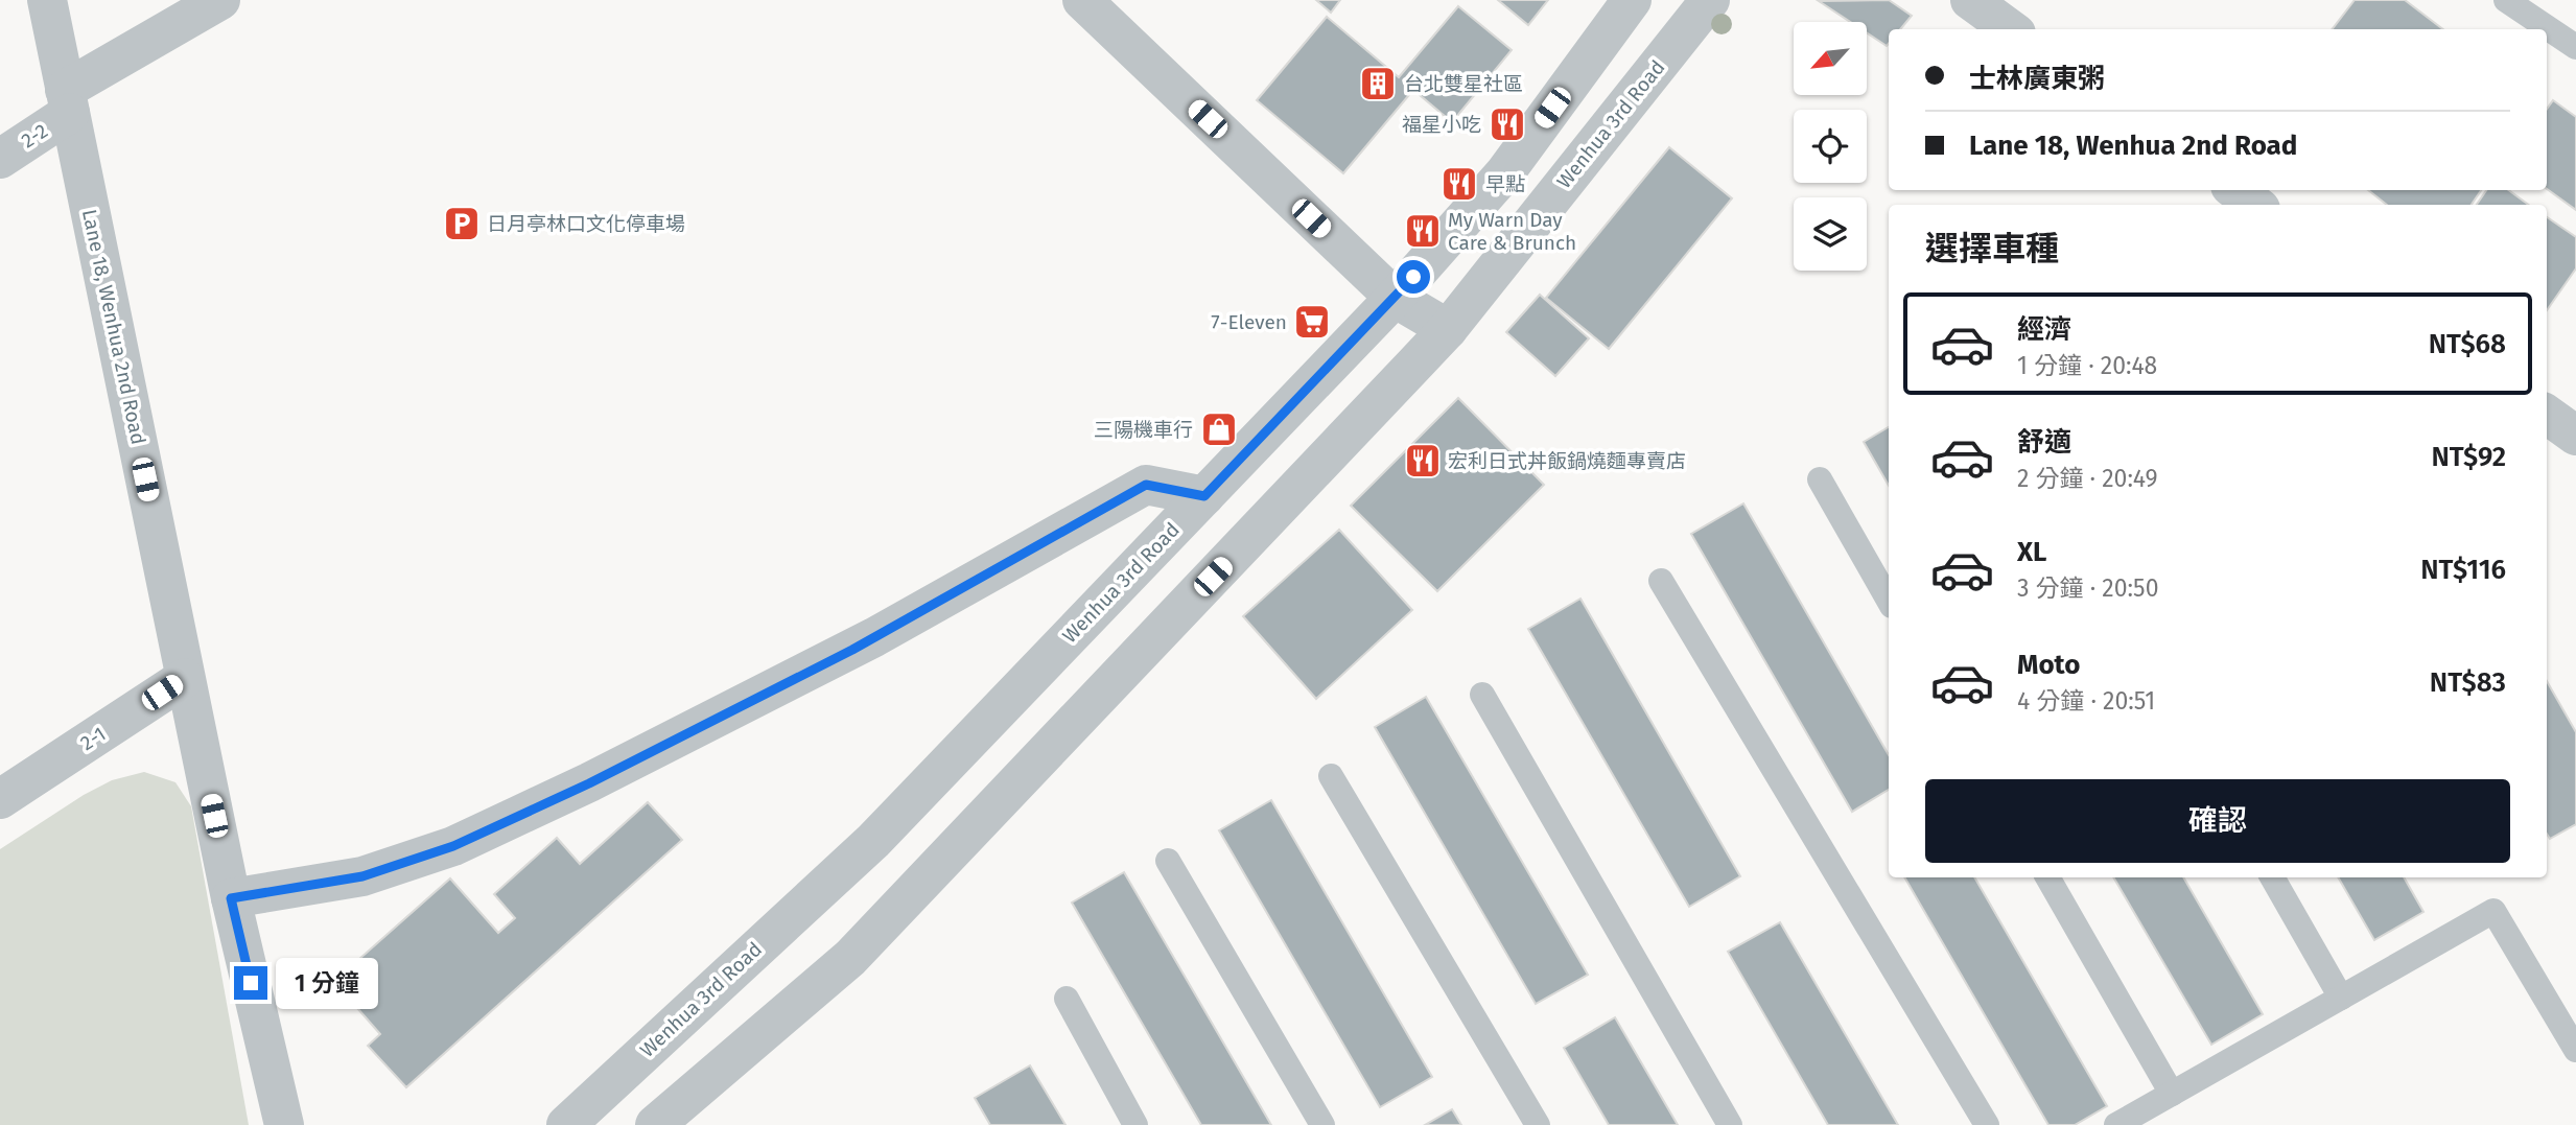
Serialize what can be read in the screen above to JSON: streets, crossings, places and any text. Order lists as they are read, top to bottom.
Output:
{
  "streets": {
    "street": [
      "Wenhua 3rd Road",
      "2-2",
      "Lane 18, Wenhua 2nd Road",
      "2-1"
    ]
  },
  "crossings": [
    ["2-2", "Lane 18, Wenhua 2nd Road"],
    ["Lane 18, Wenhua 2nd Road", "2-1"]
  ],
  "places": {
    "building": ["台北雙星社區"],
    "restaurant": [
      "福星小吃",
      "早點",
      "My Warn Day Care & Brunch",
      "宏利日式丼飯鍋燒麵專賣店"
    ],
    "parking": ["日月亭林口文化停車場"],
    "supermarket": ["7-Eleven"],
    "shop": ["三陽機車行"]
  },
  "north": "bottom left",
  "page": {
    "banner": ["士林廣東粥", "Lane 18, Wenhua 2nd Road"],
    "heading": "選擇車種",
    "list": [
      {
        "name": "經濟",
        "note": "1 分鐘 · 20:48",
        "value": "NT$68"
      },
      {
        "name": "舒適",
        "note": "2 分鐘 · 20:49",
        "value": "NT$92"
      },
      {
        "name": "XL",
        "note": "3 分鐘 · 20:50",
        "value": "NT$116"
      },
      {
        "name": "Moto",
        "note": "4 分鐘 · 20:51",
        "value": "NT$83"
      }
    ],
    "buttons": "確認",
    "bubble": "1 分鐘"
  }
}
